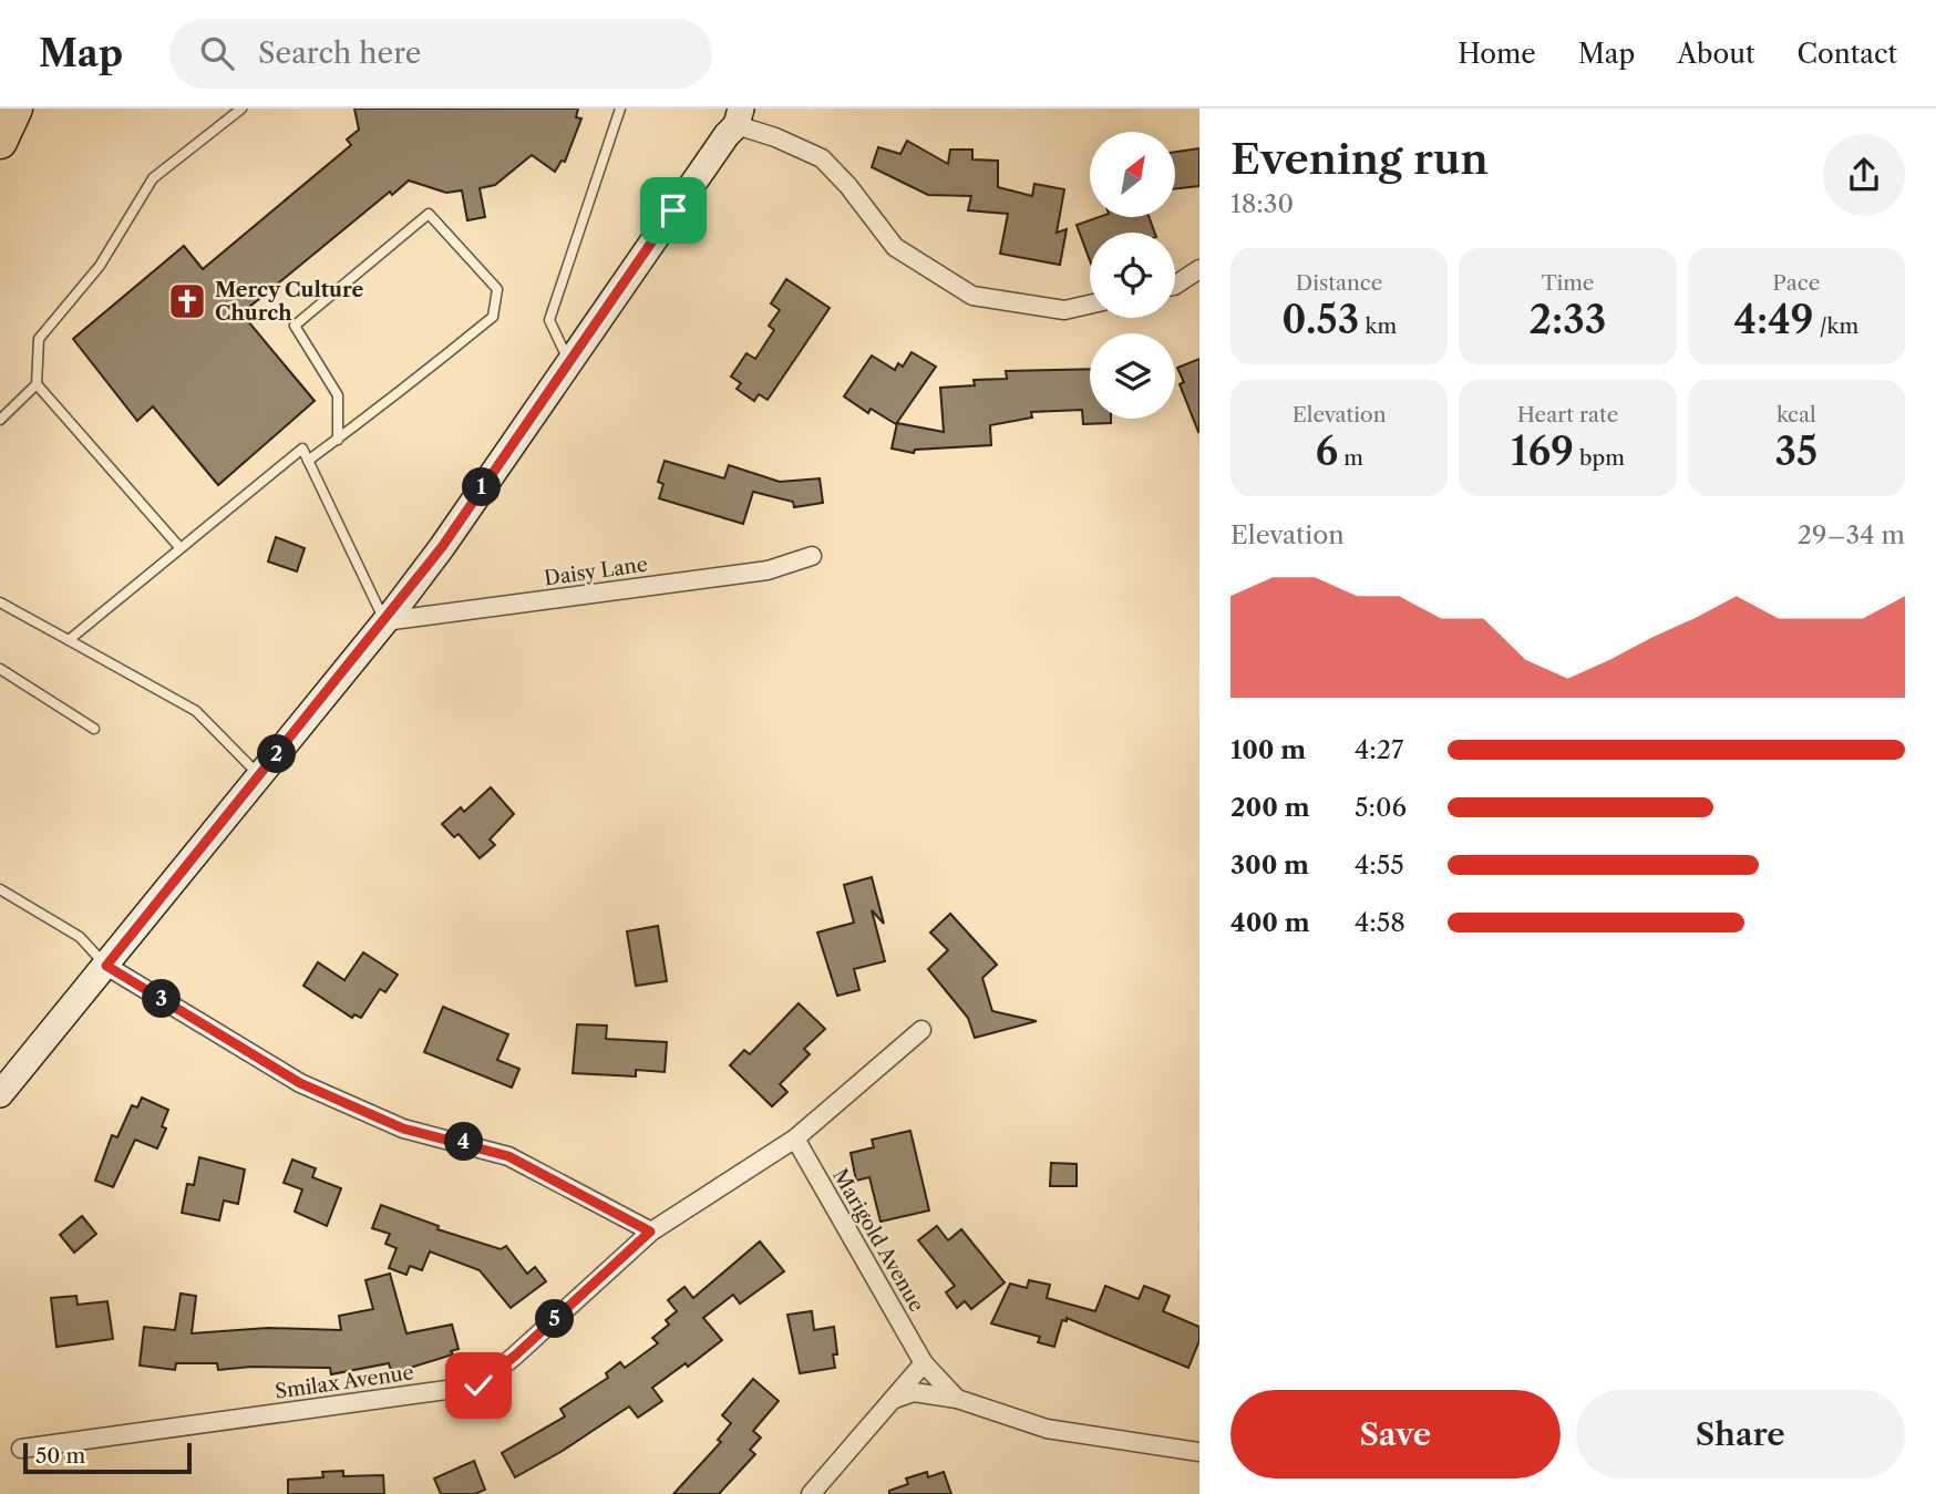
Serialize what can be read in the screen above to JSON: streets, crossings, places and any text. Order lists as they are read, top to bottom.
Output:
{
  "streets": {
    "street": ["Daisy Lane", "Marigold Avenue", "Smilax Avenue"]
  },
  "crossings": [
    ["Marigold Avenue", "Smilax Avenue"]
  ],
  "places": {
    "church": ["Mercy Culture Church"]
  },
  "scale_bar": "50 m",
  "north": "top right",
  "page": {
    "header": "Map",
    "search": "Search here",
    "nav": [
      "Home",
      "Map",
      "About",
      "Contact"
    ],
    "heading": ["Evening run", "18:30"],
    "stats": [
      ["Distance", "0.53 km"],
      ["Time", "2:33"],
      ["Pace", "4:49 /km"],
      ["Elevation", "6 m"],
      ["Heart rate", "169 bpm"],
      ["kcal", "35"]
    ],
    "pins": [
      "1",
      "2",
      "3",
      "4",
      "5"
    ],
    "chart": ["Elevation", "29–34 m"],
    "list": [
      {
        "name": "100 m",
        "note": "4:27"
      },
      {
        "name": "200 m",
        "note": "5:06"
      },
      {
        "name": "300 m",
        "note": "4:55"
      },
      {
        "name": "400 m",
        "note": "4:58"
      }
    ],
    "buttons": ["Save", "Share"],
    "scale": "50 m"
  }
}
